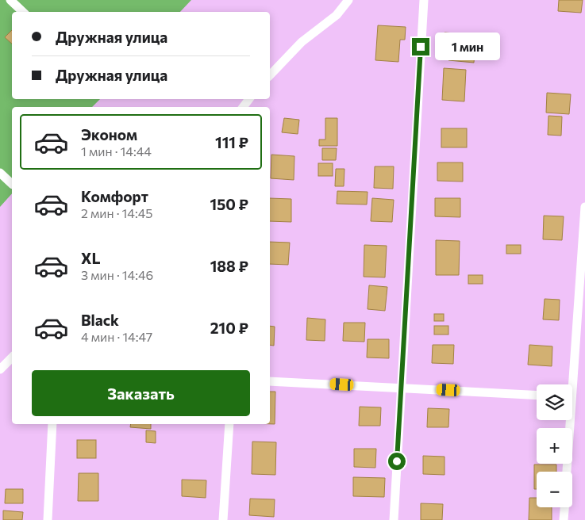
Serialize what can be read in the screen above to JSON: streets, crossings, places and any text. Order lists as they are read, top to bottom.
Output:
{
  "page": {
    "banner": ["Дружная улица", "Дружная улица"],
    "bubble": "1 мин",
    "list": [
      {
        "name": "Эконом",
        "note": "1 мин · 14:44",
        "value": "111 ₽"
      },
      {
        "name": "Комфорт",
        "note": "2 мин · 14:45",
        "value": "150 ₽"
      },
      {
        "name": "XL",
        "note": "3 мин · 14:46",
        "value": "188 ₽"
      },
      {
        "name": "Black",
        "note": "4 мин · 14:47",
        "value": "210 ₽"
      }
    ],
    "buttons": "Заказать",
    "map_buttons": ["+", "−"]
  }
}
